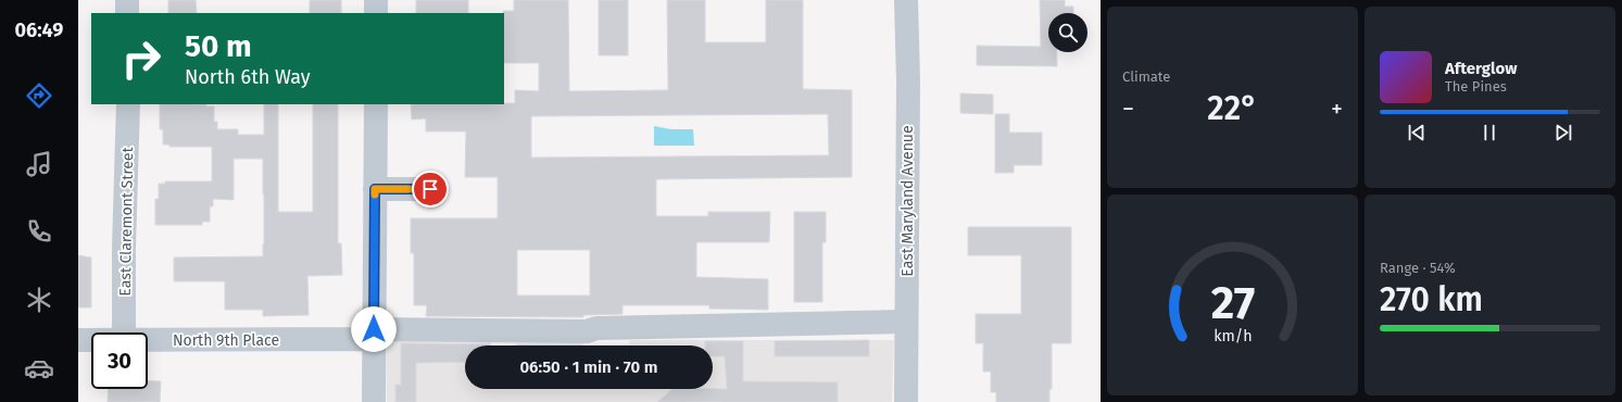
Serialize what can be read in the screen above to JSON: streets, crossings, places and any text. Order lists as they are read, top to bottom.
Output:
{
  "streets": {
    "street": ["East Maryland Avenue", "East Claremont Street", "North 9th Place"]
  },
  "crossings": [
    ["East Maryland Avenue", "North 9th Place"]
  ],
  "page": {
    "tabs": "06:49",
    "tile": [
      "Climate",
      ["Range · 54%", "270 km"]
    ],
    "turn": ["50 m", "North 6th Way"],
    "song": ["Afterglow", "The Pines"],
    "heat": ["−", "22°", "+"],
    "limit": "30",
    "trip": "06:50 · 1 min · 70 m",
    "gauge": ["27", "km/h"]
  }
}
